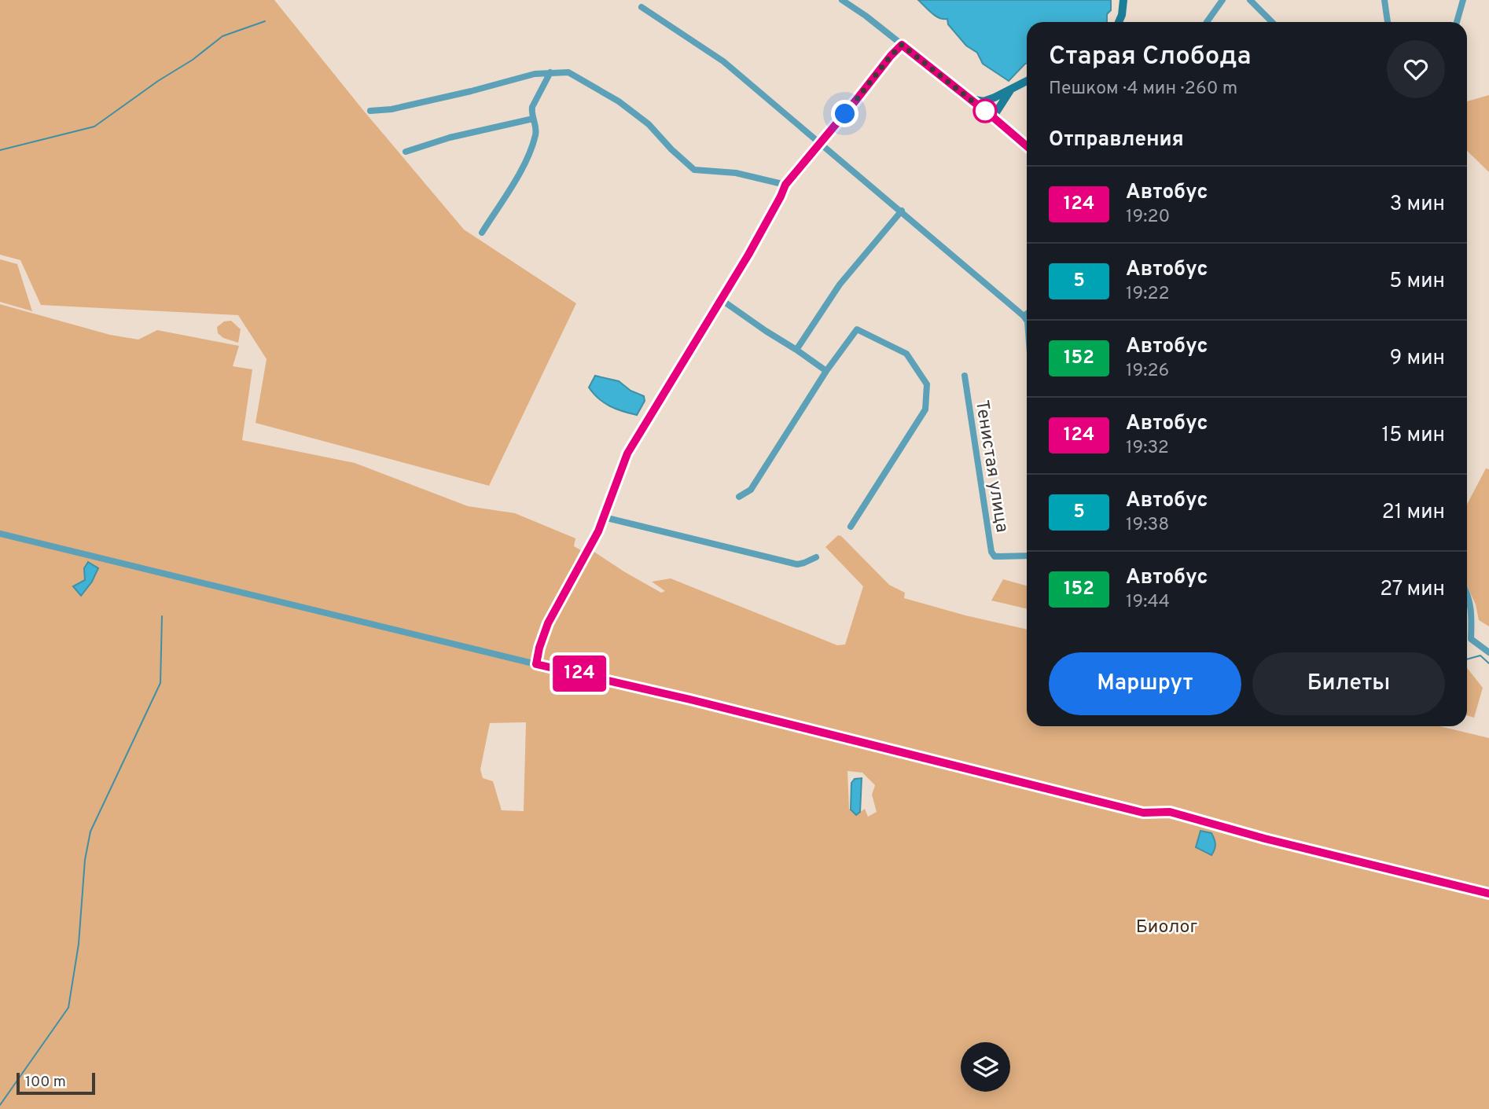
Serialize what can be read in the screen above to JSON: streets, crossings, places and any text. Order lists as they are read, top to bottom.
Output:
{
  "streets": {
    "street": ["Тенистая улица"]
  },
  "parks": ["Биолог"],
  "lines": ["bus line 124"],
  "scale_bar": "100 m",
  "page": {
    "on_map": "124",
    "heading": [
      ["Старая Слобода", "Пешком · 4 мин · 260 m"],
      "Отправления"
    ],
    "list": [
      {
        "mark": "124",
        "name": "Автобус",
        "note": "19:20",
        "value": "3 мин"
      },
      {
        "mark": "5",
        "name": "Автобус",
        "note": "19:22",
        "value": "5 мин"
      },
      {
        "mark": "152",
        "name": "Автобус",
        "note": "19:26",
        "value": "9 мин"
      },
      {
        "mark": "124",
        "name": "Автобус",
        "note": "19:32",
        "value": "15 мин"
      },
      {
        "mark": "5",
        "name": "Автобус",
        "note": "19:38",
        "value": "21 мин"
      },
      {
        "mark": "152",
        "name": "Автобус",
        "note": "19:44",
        "value": "27 мин"
      }
    ],
    "buttons": ["Маршрут", "Билеты"],
    "scale": "100 m"
  }
}
